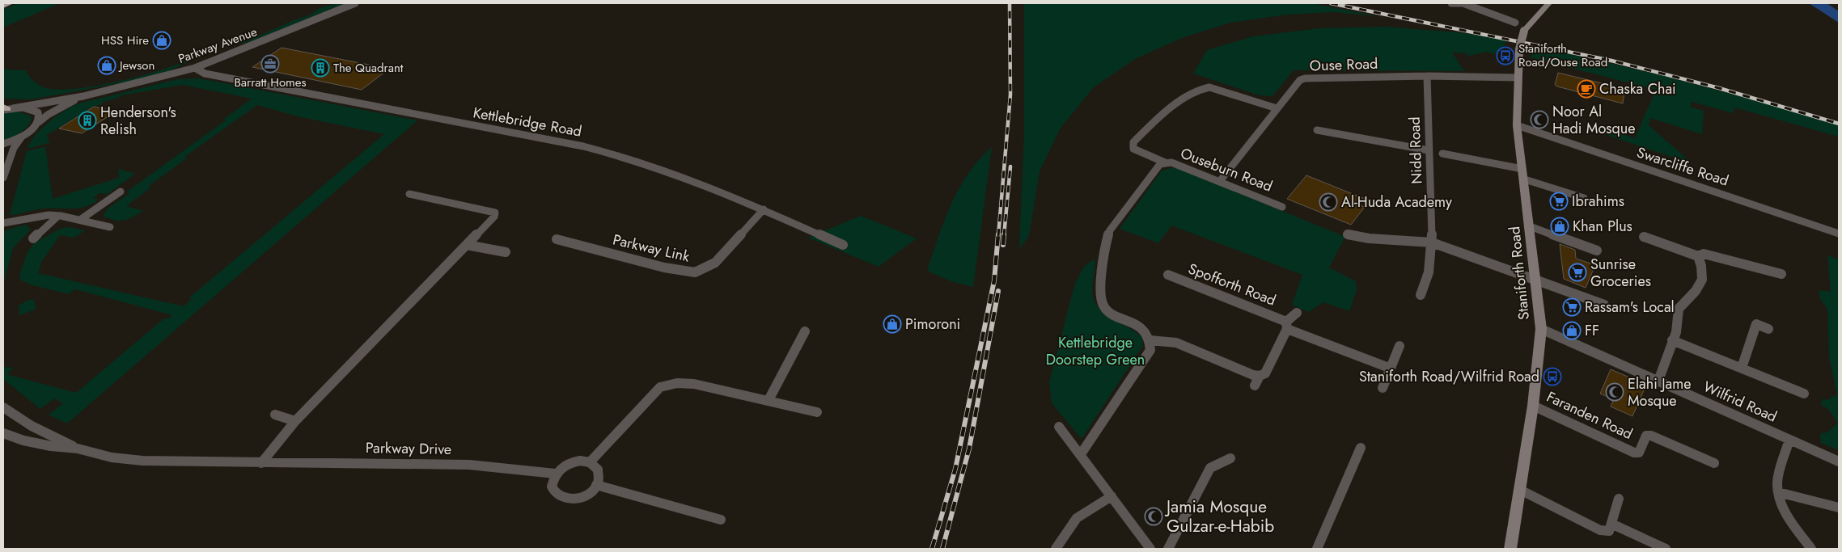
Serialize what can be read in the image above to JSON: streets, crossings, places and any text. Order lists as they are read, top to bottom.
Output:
{
  "streets": {
    "main road": ["Staniforth Road"],
    "street": [
      "Parkway Avenue",
      "Ouse Road",
      "Kettlebridge Road",
      "Nidd Road",
      "Swarcliffe Road",
      "Ouseburn Road",
      "Parkway Link",
      "Spofforth Road",
      "Wilfrid Road",
      "Faranden Road",
      "Parkway Drive"
    ]
  },
  "crossings": [
    ["Parkway Avenue", "Kettlebridge Road"],
    ["Ouse Road", "Nidd Road"],
    ["Ouse Road", "Ouseburn Road"],
    ["Ouse Road", "Staniforth Road"],
    ["Kettlebridge Road", "Parkway Link"],
    ["Swarcliffe Road", "Staniforth Road"],
    ["Staniforth Road", "Wilfrid Road"],
    ["Staniforth Road", "Faranden Road"]
  ],
  "parks": ["Kettlebridge Doorstep Green"],
  "places": {
    "shop": [
      "HSS Hire",
      "Jewson",
      "Khan Plus",
      "Pimoroni",
      "FF"
    ],
    "bus stop": ["Staniforth Road/Ouse Road", "Staniforth Road/Wilfrid Road"],
    "office": ["Barratt Homes"],
    "building": ["The Quadrant", "Henderson's Relish"],
    "cafe": ["Chaska Chai"],
    "mosque": [
      "Noor Al Hadi Mosque",
      "Al-Huda Academy",
      "Elahi Jame Mosque",
      "Jamia Mosque Gulzar-e-Habib"
    ],
    "supermarket": ["Ibrahims", "Sunrise Groceries", "Rassam's Local"]
  }
}
